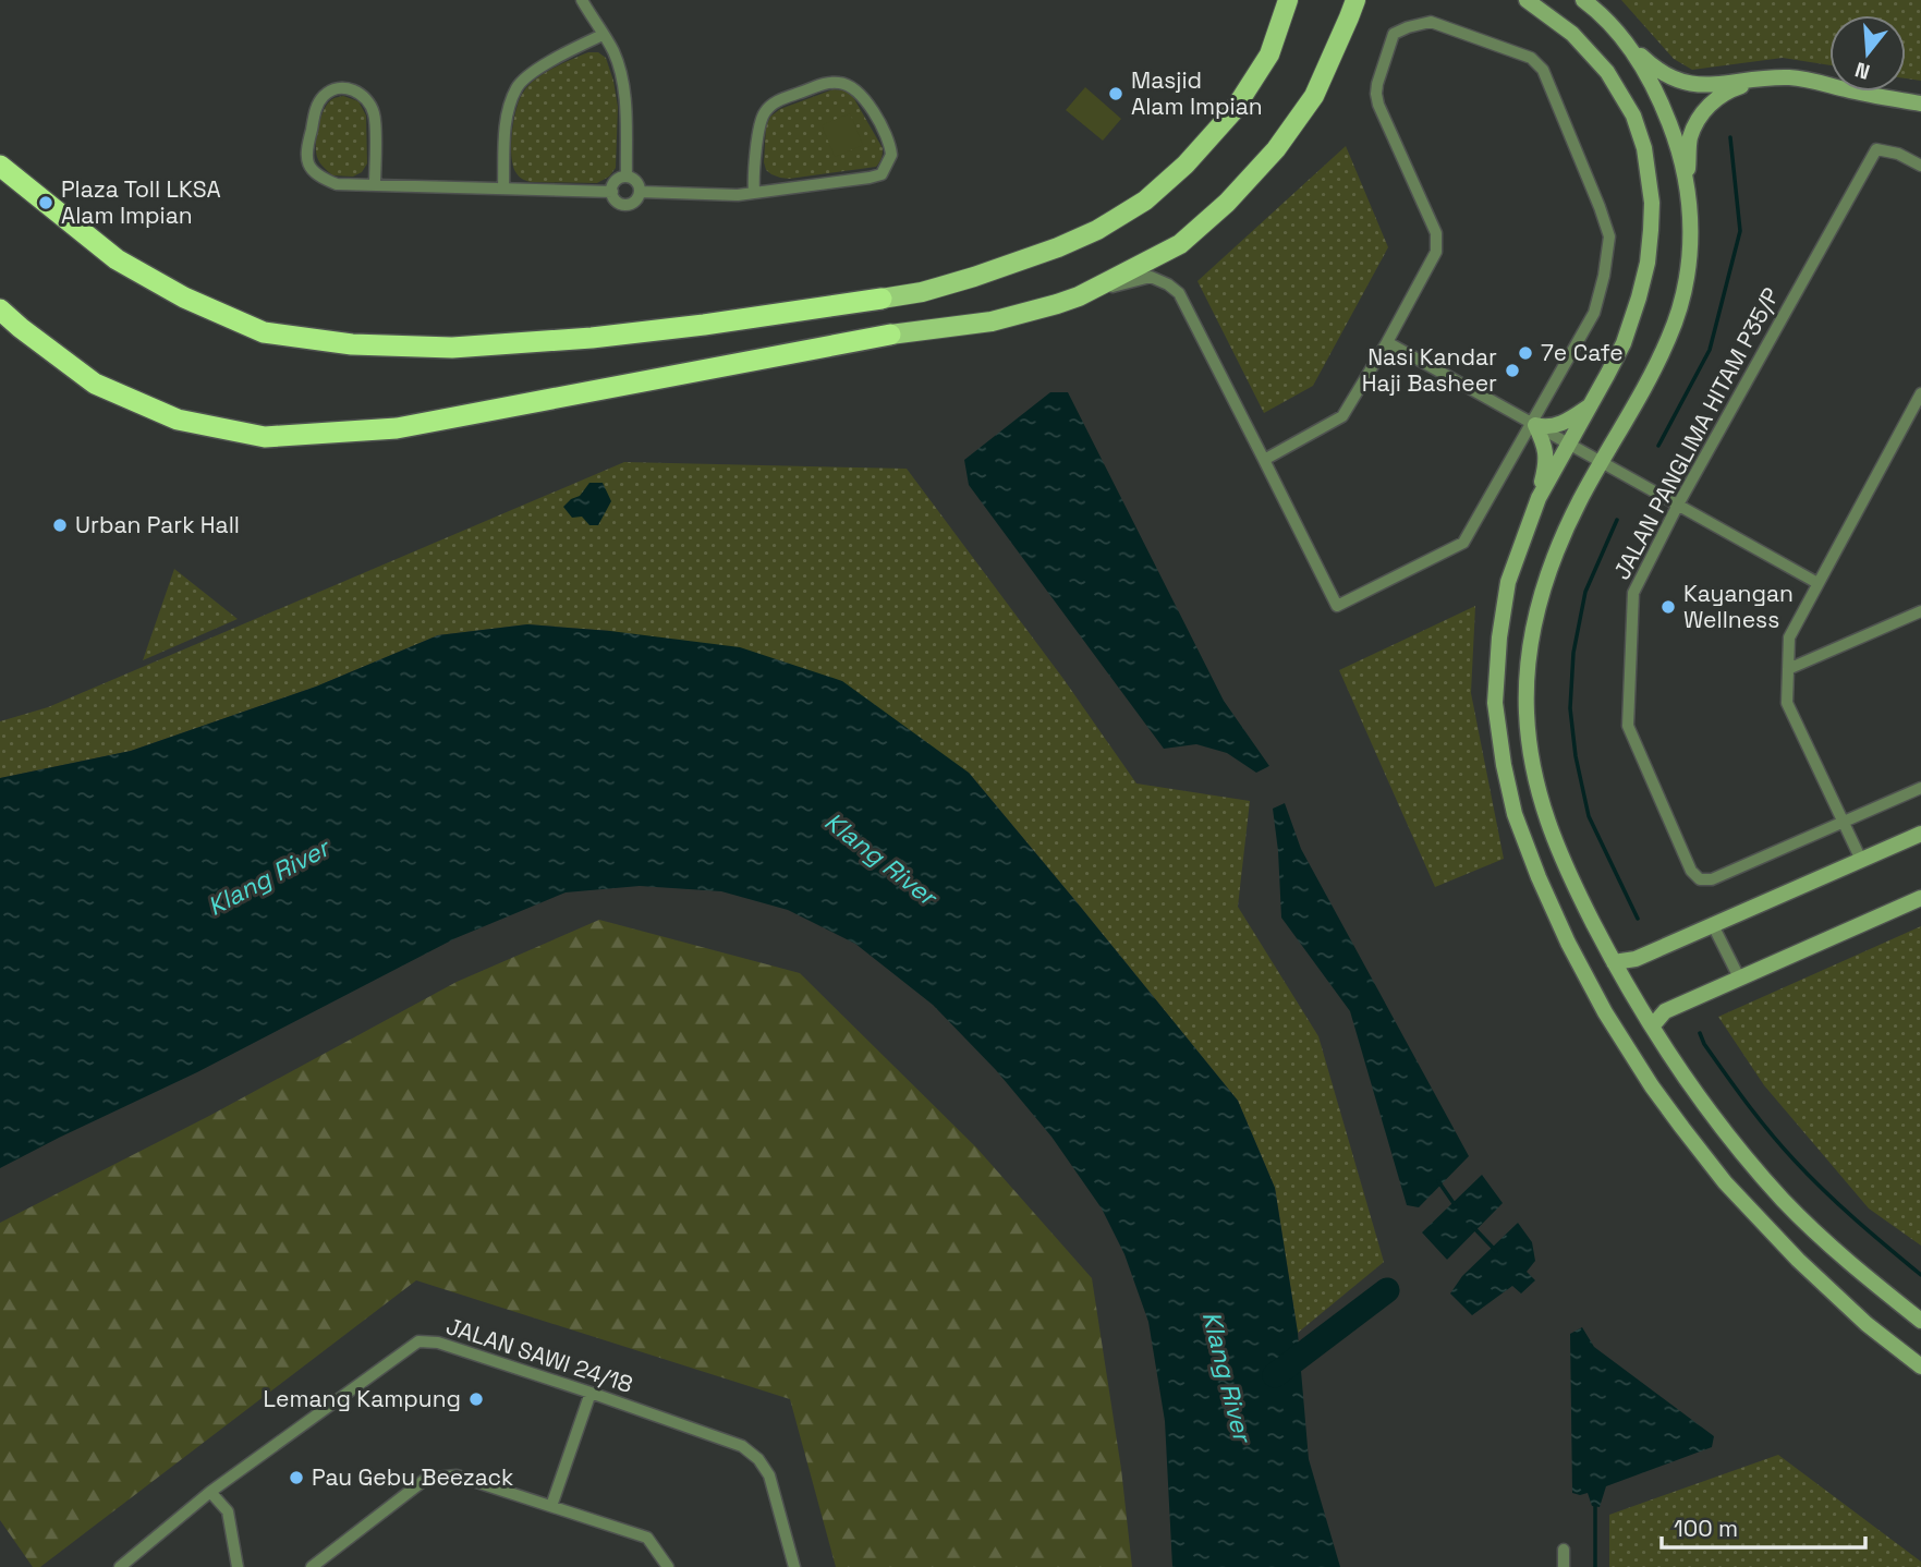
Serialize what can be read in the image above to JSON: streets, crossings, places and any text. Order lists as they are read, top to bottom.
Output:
{
  "streets": {
    "street": ["JALAN PANGLIMA HITAM P35/P", "JALAN SAWI 24/18"]
  },
  "water": ["Klang River"],
  "places": [
    "Masjid Alam Impian",
    "Plaza Toll LKSA Alam Impian",
    "7e Cafe",
    "Nasi Kandar Haji Basheer",
    "Urban Park Hall",
    "Kayangan Wellness",
    "Lemang Kampung",
    "Pau Gebu Beezack"
  ],
  "scale_bar": "100 m",
  "north": "bottom"
}
